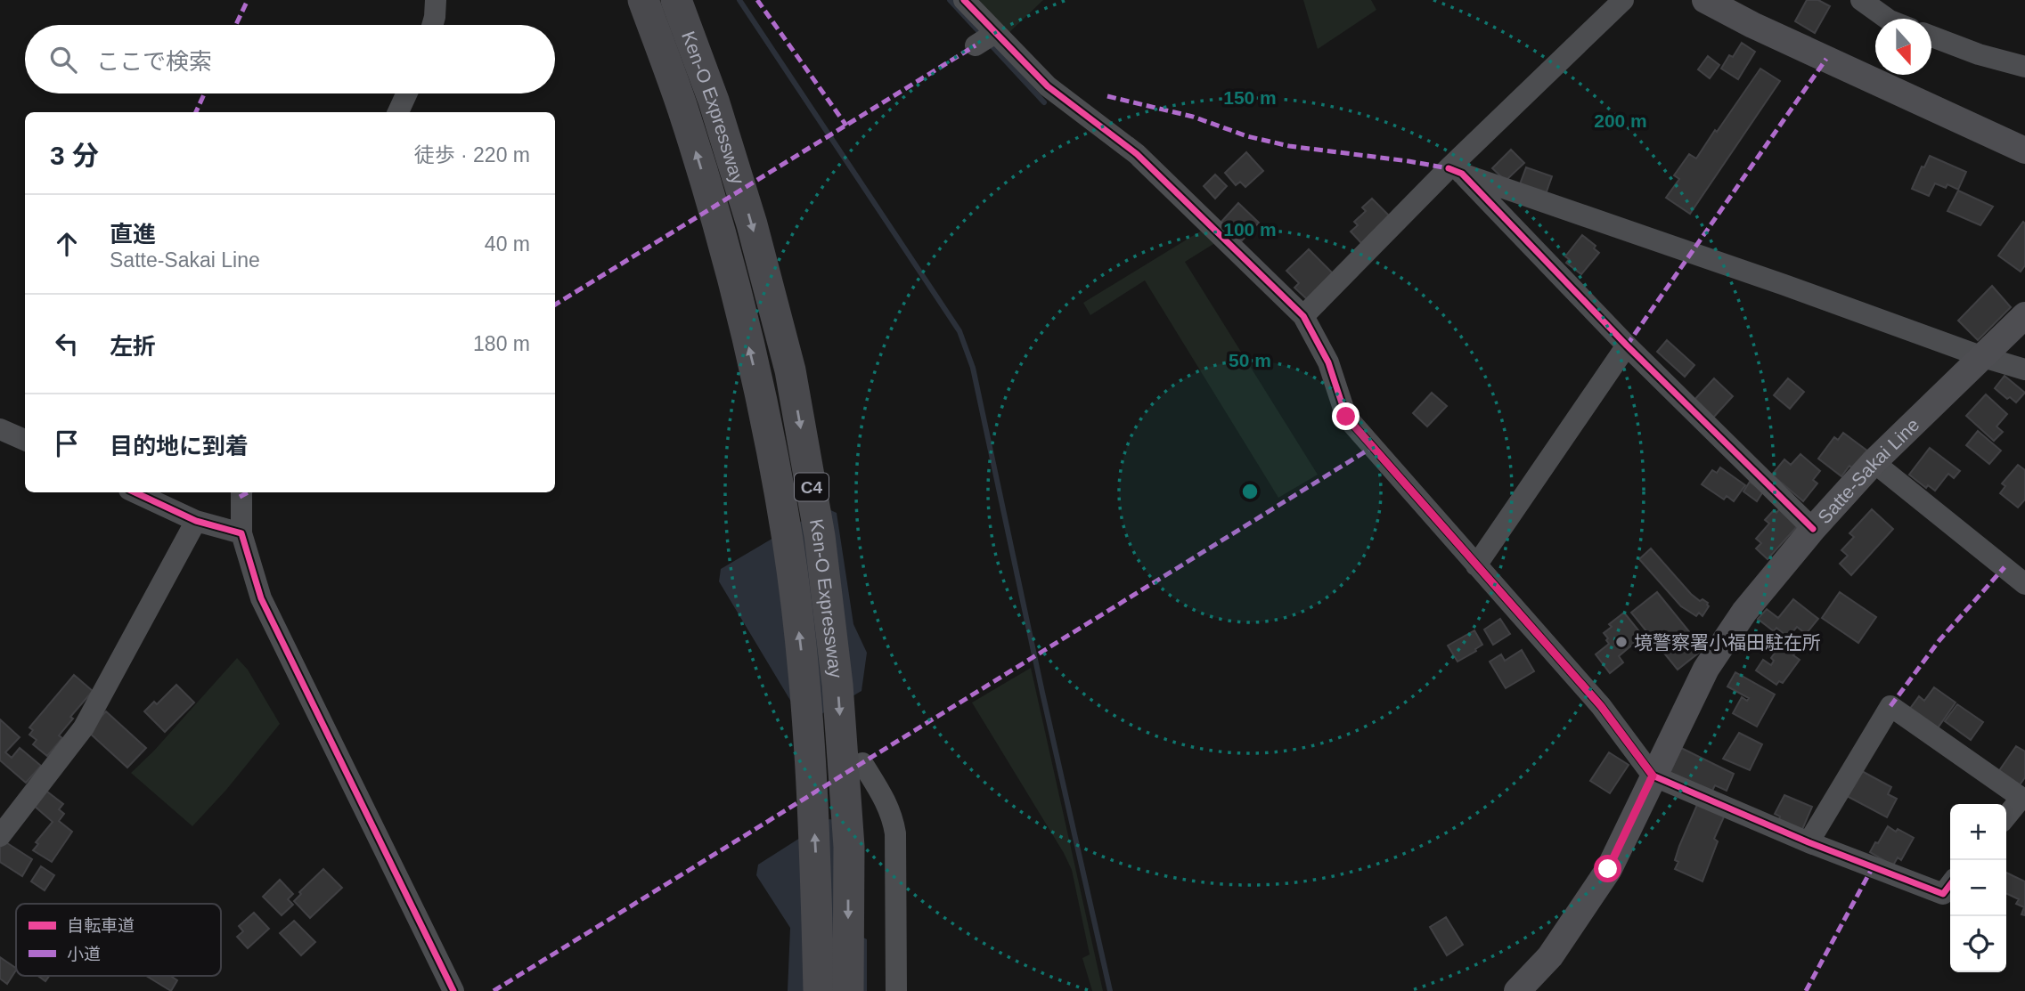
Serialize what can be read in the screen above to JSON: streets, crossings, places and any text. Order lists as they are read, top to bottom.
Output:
{
  "streets": {
    "highway": ["Ken-O Expressway", "C4"],
    "main road": ["Satte-Sakai Line"]
  },
  "places": ["境警察署小福田駐在所"],
  "legend": ["自転車道", "小道"],
  "north": "bottom",
  "page": {
    "search": "ここで検索",
    "heading": ["3 分", "徒歩 · 220 m"],
    "list": [
      ["直進", "Satte-Sakai Line", "40 m"],
      ["左折", "180 m"],
      "目的地に到着"
    ],
    "map_buttons": ["+", "−"]
  },
  "rings": [
    "150 m",
    "200 m",
    "100 m",
    "50 m"
  ]
}
